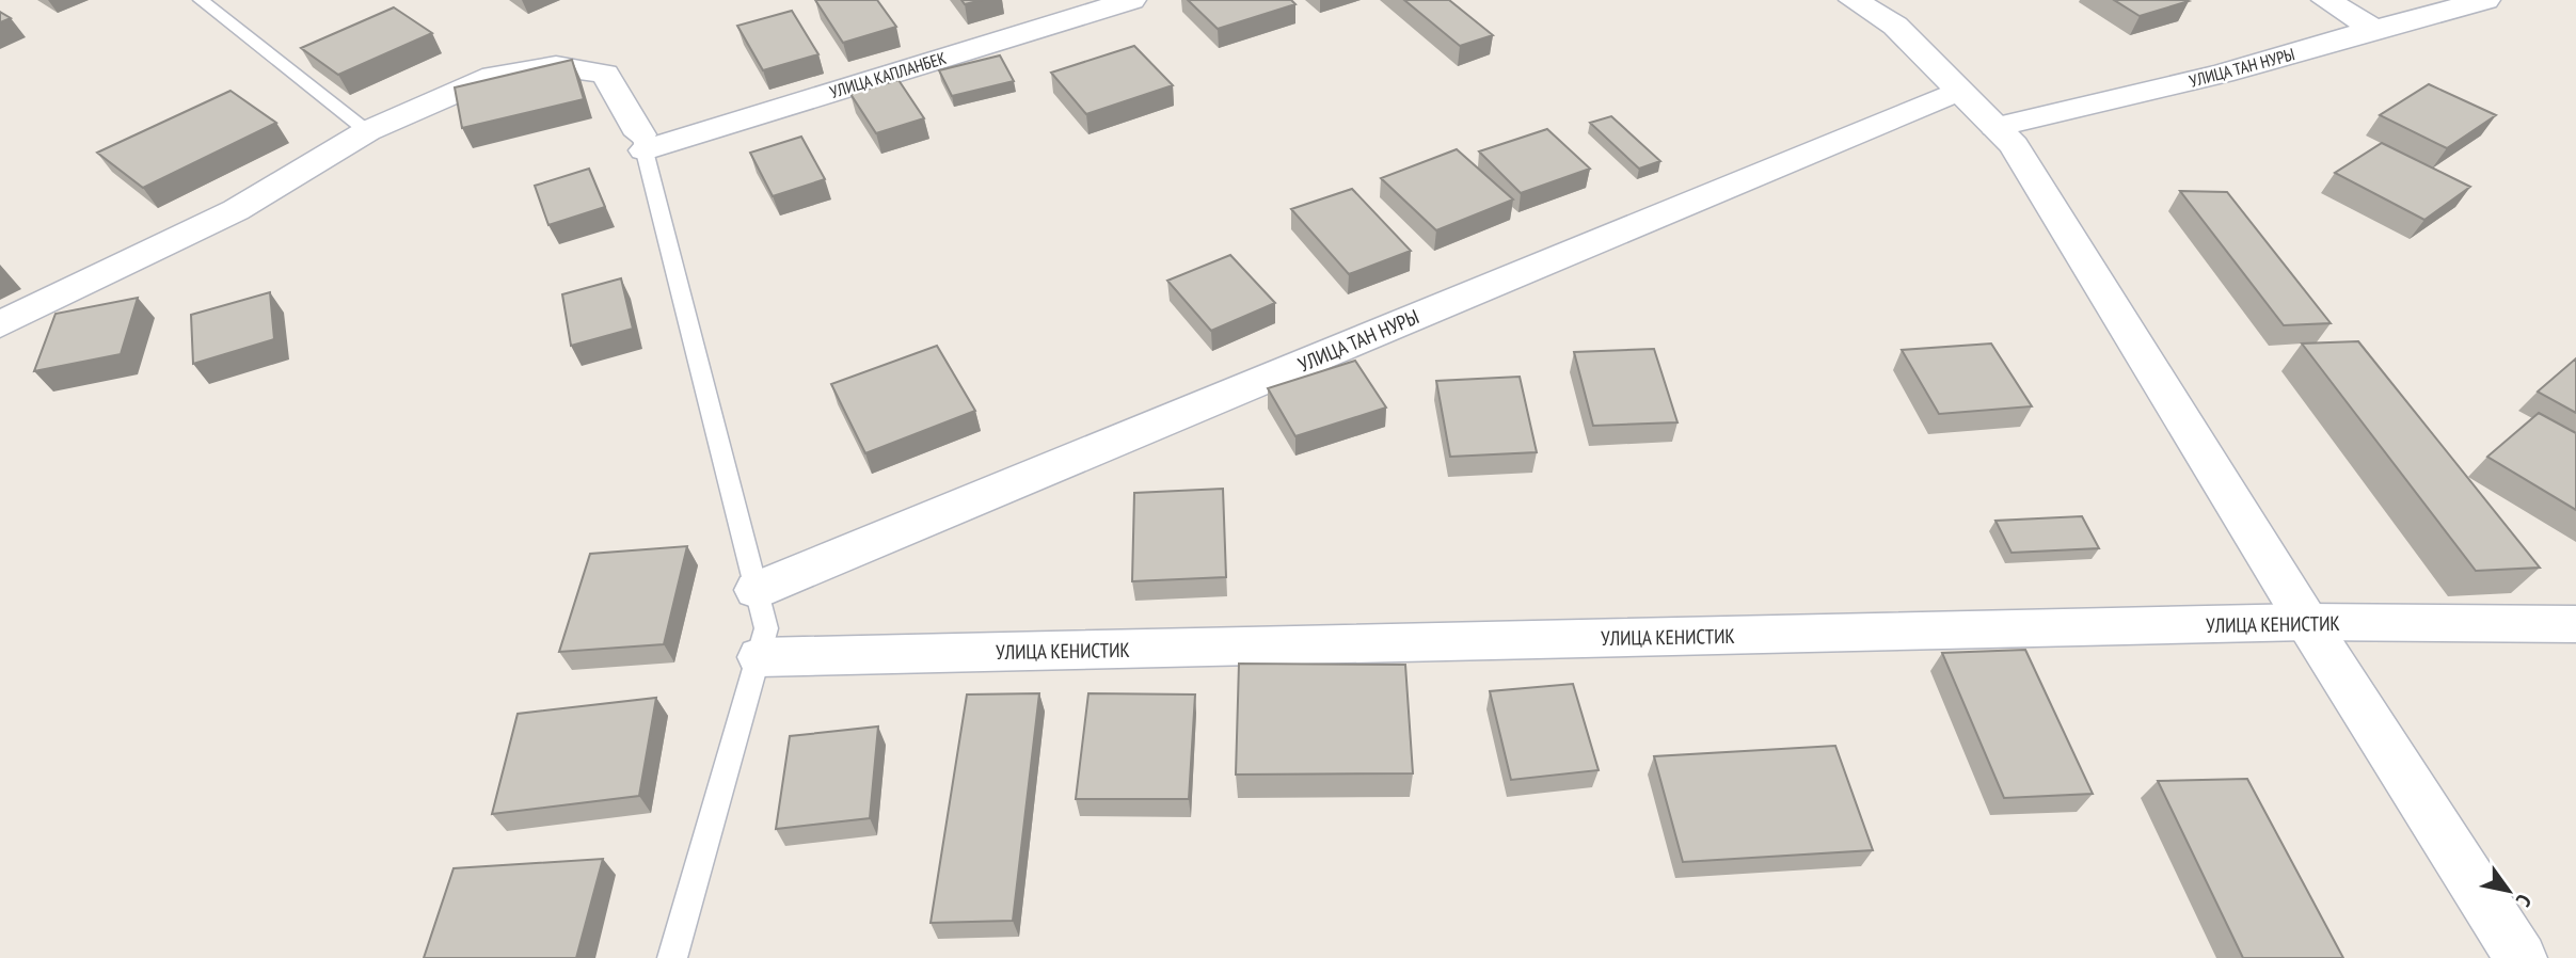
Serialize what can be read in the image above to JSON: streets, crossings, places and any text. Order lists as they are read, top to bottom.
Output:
{
  "streets": {
    "street": ["УЛИЦА ТАН НУРЫ", "УЛИЦА КАПЛАНБЕК", "УЛИЦА КЕНИСТИК"]
  },
  "north": "bottom right"
}
